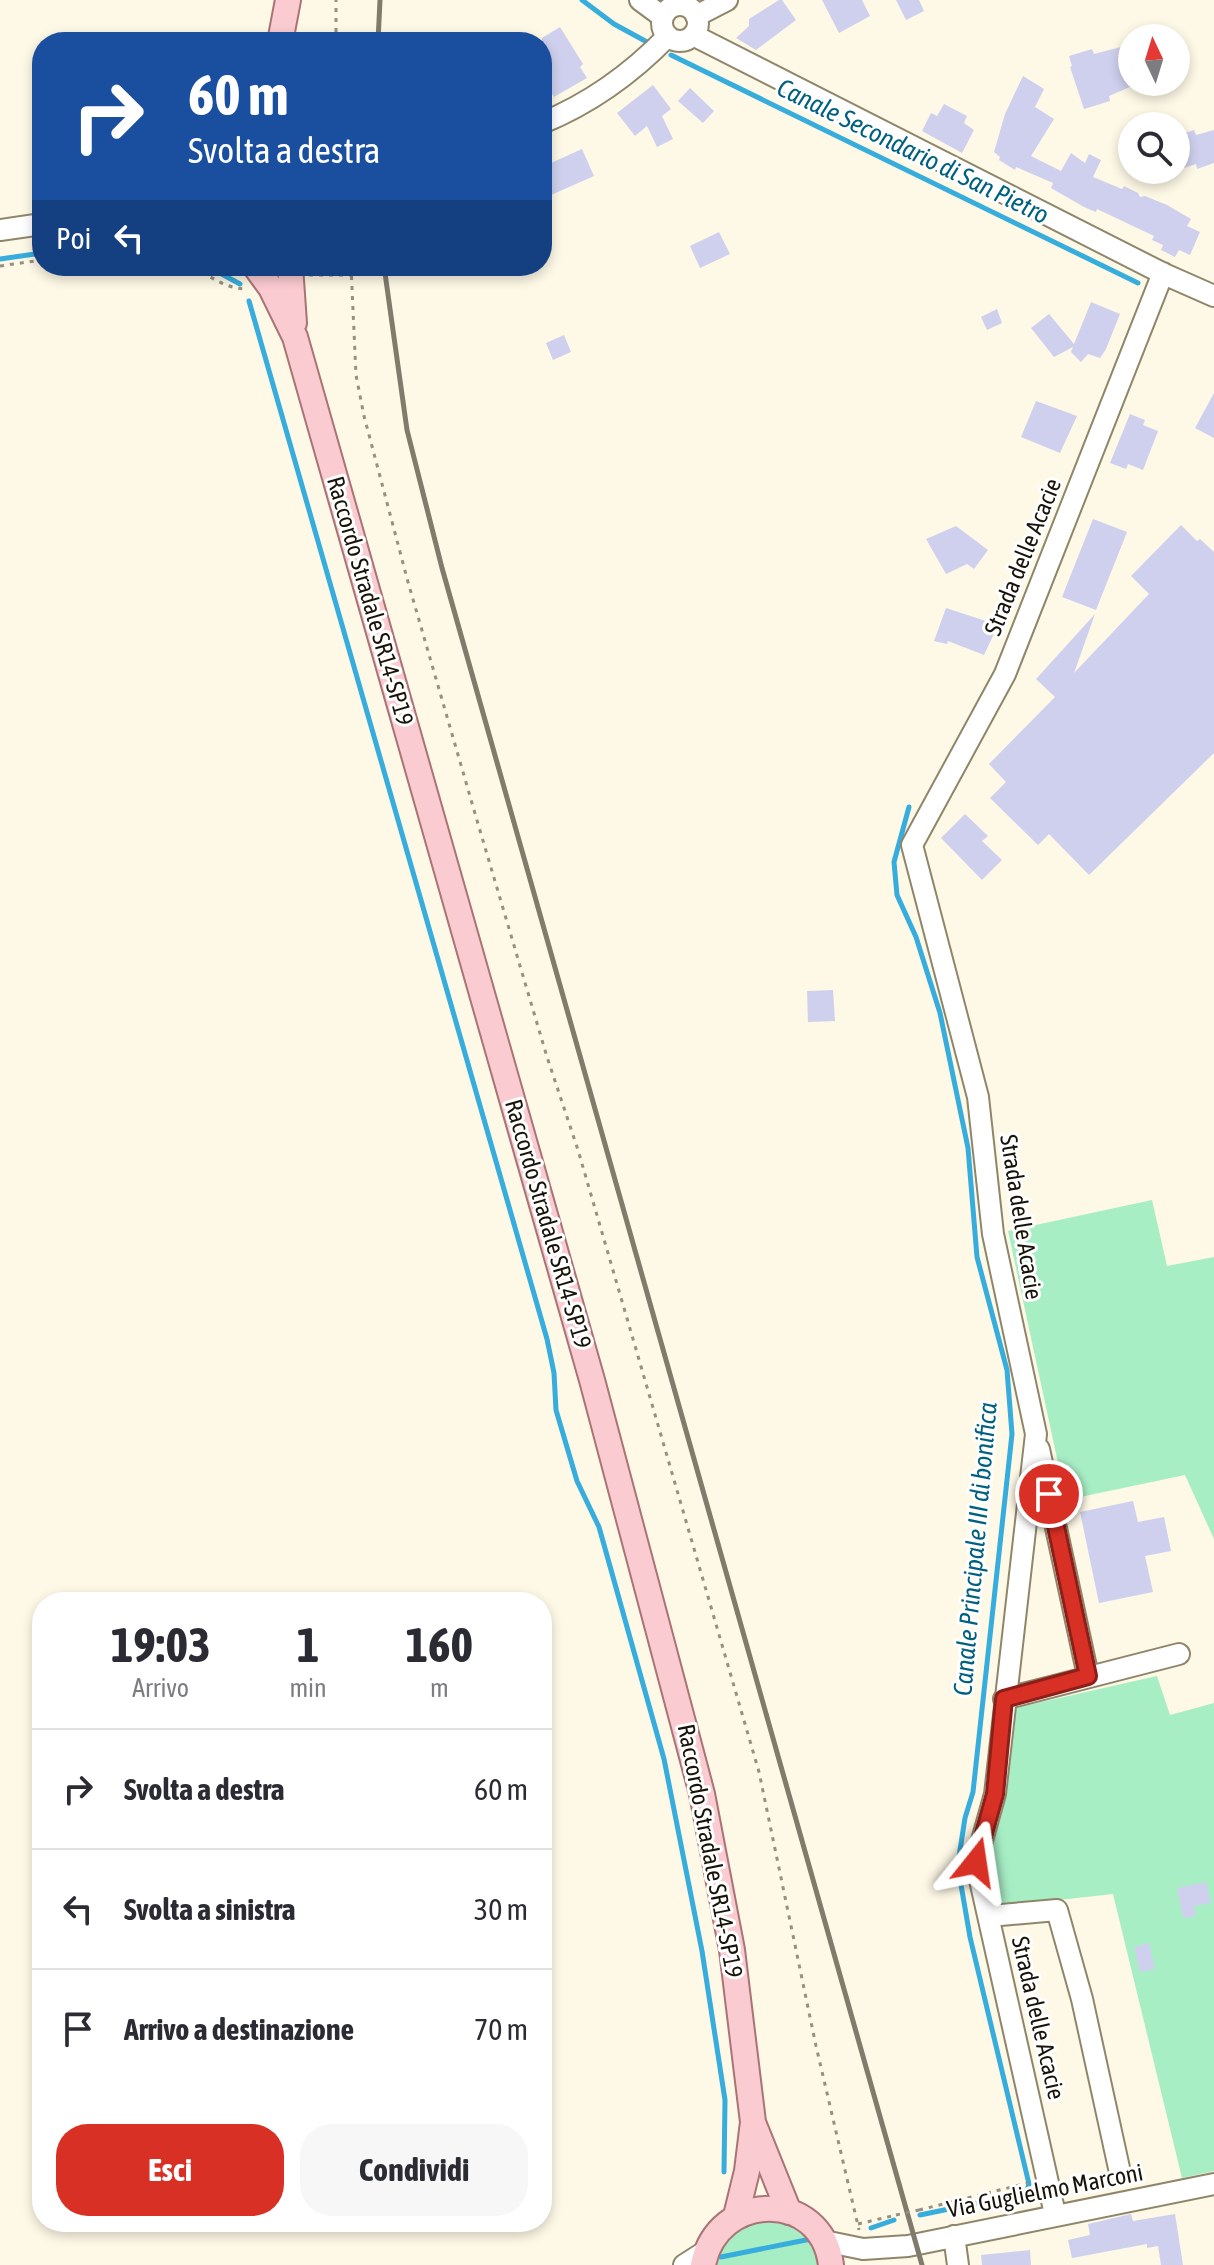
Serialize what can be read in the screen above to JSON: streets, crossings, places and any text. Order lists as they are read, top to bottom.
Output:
{
  "streets": {
    "main road": ["Raccordo Stradale SR14-SP19"],
    "street": ["Strada delle Acacie", "Via Guglielmo Marconi"]
  },
  "crossings": [
    ["Strada delle Acacie", "Via Guglielmo Marconi"],
    ["Raccordo Stradale SR14-SP19", "Via Guglielmo Marconi"]
  ],
  "water": ["Canale Secondario di San Pietro", "Canale Principale III di bonifica"],
  "north": "top",
  "page": {
    "turn": ["60 m", "Svolta a destra"],
    "then": "Poi",
    "eta": [
      "19:03",
      "Arrivo",
      "1",
      "min",
      "160",
      "m"
    ],
    "list": [
      {
        "name": "Svolta a destra",
        "value": "60 m"
      },
      {
        "name": "Svolta a sinistra",
        "value": "30 m"
      },
      {
        "name": "Arrivo a destinazione",
        "value": "70 m"
      }
    ],
    "buttons": ["Esci", "Condividi"]
  }
}
